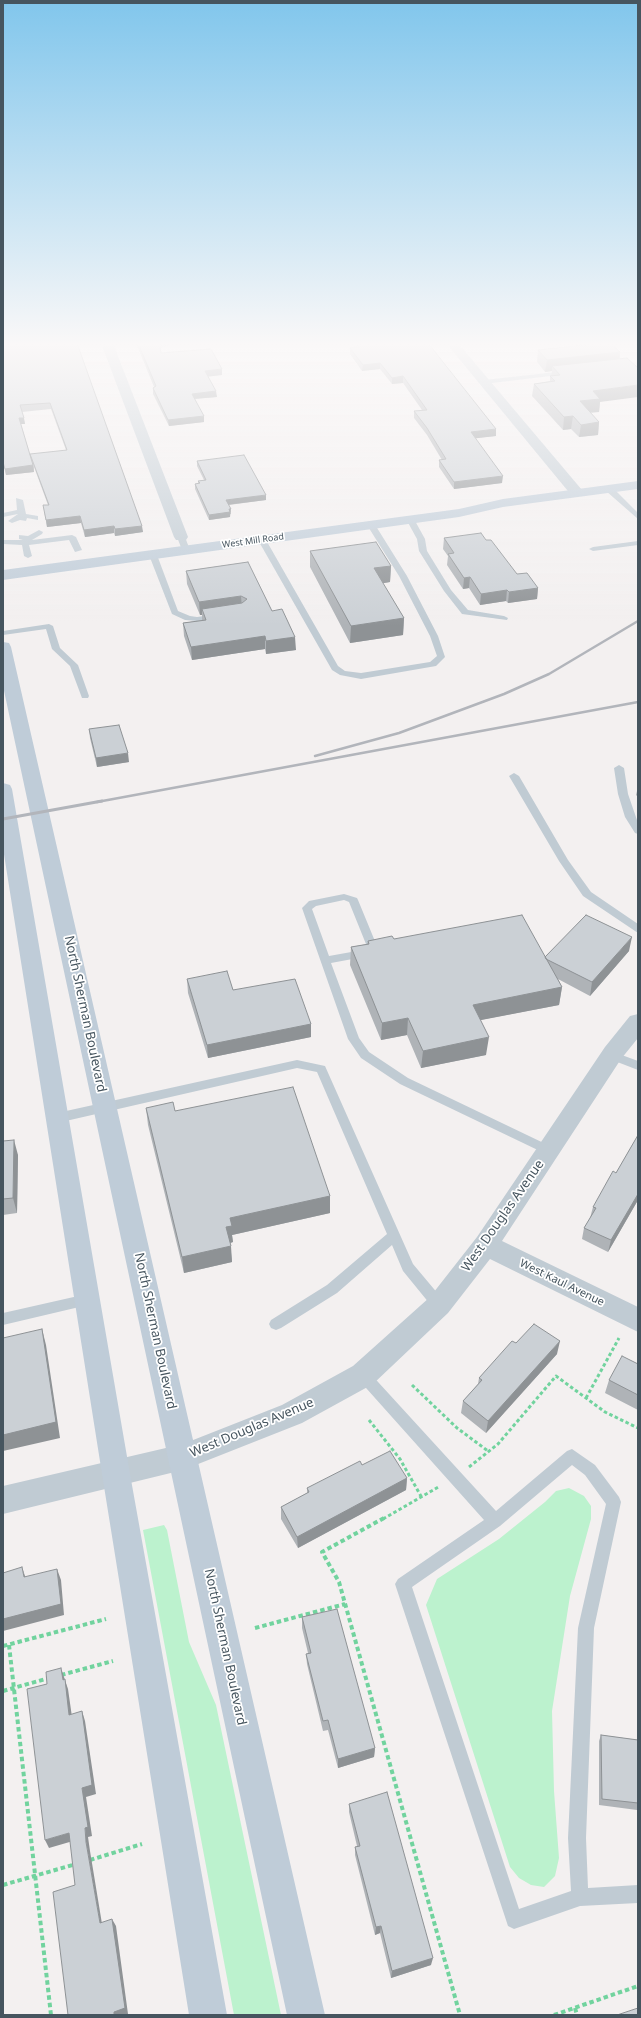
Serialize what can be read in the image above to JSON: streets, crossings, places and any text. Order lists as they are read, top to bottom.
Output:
{
  "streets": {
    "main road": ["West Mill Road", "North Sherman Boulevard"],
    "street": ["West Douglas Avenue", "West Kaul Avenue"]
  },
  "crossings": [
    ["North Sherman Boulevard", "West Douglas Avenue"],
    ["West Douglas Avenue", "West Kaul Avenue"]
  ]
}
